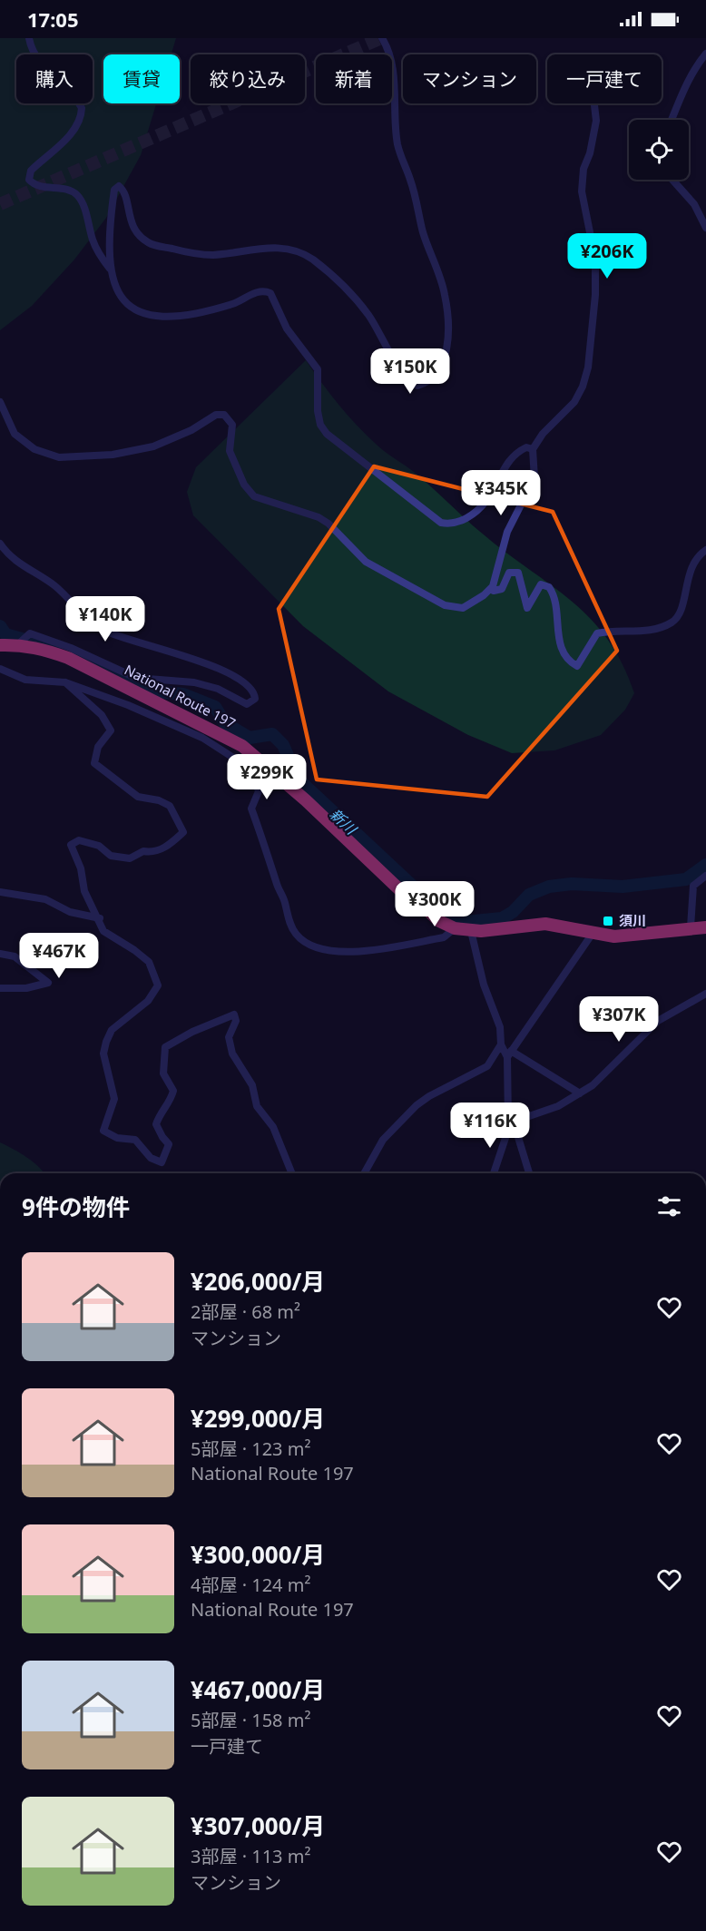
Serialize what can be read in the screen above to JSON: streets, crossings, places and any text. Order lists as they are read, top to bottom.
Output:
{
  "streets": {
    "highway": ["National Route 197"]
  },
  "water": ["新川"],
  "places": {
    "transit": ["須川"]
  },
  "page": {
    "status": "17:05",
    "chip": [
      "購入",
      "賃貸",
      "絞り込み",
      "新着",
      "マンション",
      "一戸建て"
    ],
    "price": [
      "¥206K",
      "¥150K",
      "¥345K",
      "¥140K",
      "¥299K",
      "¥300K",
      "¥467K",
      "¥307K",
      "¥116K"
    ],
    "heading": "9件の物件",
    "list": [
      {
        "name": "¥206,000/月",
        "note": "2部屋 · 68 m² · マンション"
      },
      {
        "name": "¥299,000/月",
        "note": "5部屋 · 123 m² · National Route 197"
      },
      {
        "name": "¥300,000/月",
        "note": "4部屋 · 124 m² · National Route 197"
      },
      {
        "name": "¥467,000/月",
        "note": "5部屋 · 158 m² · 一戸建て"
      },
      {
        "name": "¥307,000/月",
        "note": "3部屋 · 113 m² · マンション"
      }
    ]
  }
}
